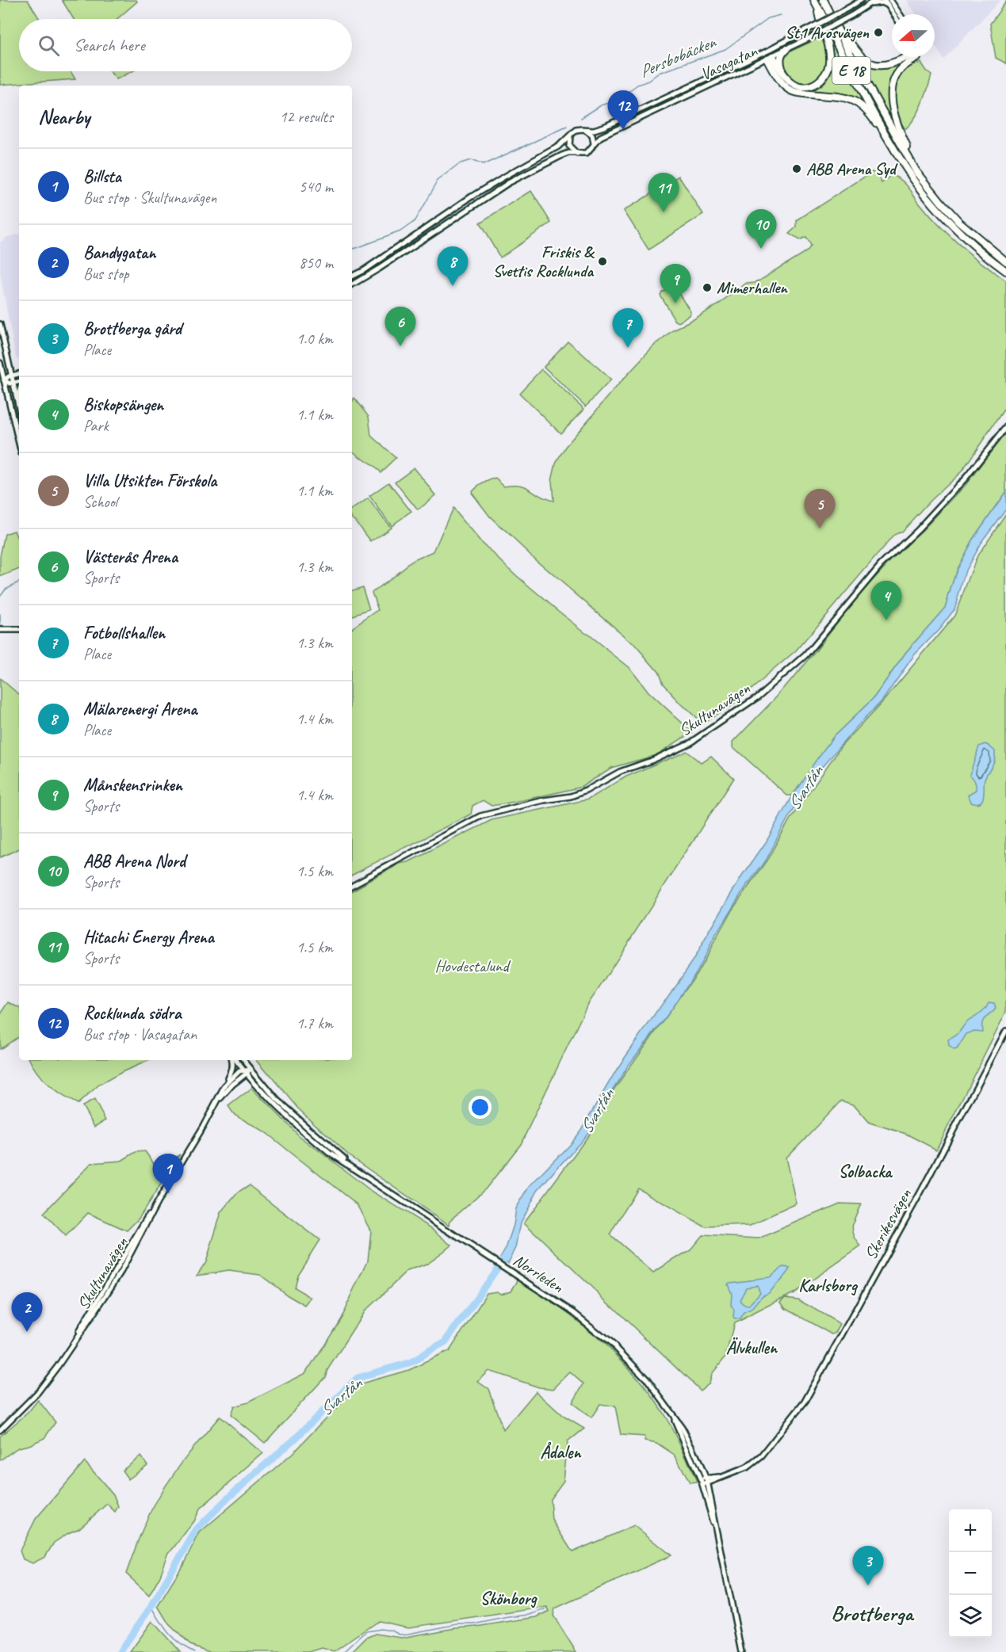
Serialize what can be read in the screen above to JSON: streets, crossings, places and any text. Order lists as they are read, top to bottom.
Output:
{
  "streets": {
    "highway": ["E 18"],
    "street": [
      "Vasagatan",
      "Skultunavägen",
      "Skerikesvägen",
      "Norrleden"
    ]
  },
  "crossings": [
    ["Vasagatan", "E 18"],
    ["Skultunavägen", "Norrleden"],
    ["Skerikesvägen", "Norrleden"]
  ],
  "districts": [
    "Solbacka",
    "Karlsborg",
    "Älvkullen",
    "Ådalen",
    "Skönborg",
    "Brottberga"
  ],
  "water": ["Persbobäcken", "Svartån"],
  "parks": ["Hovdestalund"],
  "places": [
    "St1 Arosvägen",
    "ABB Arena Syd",
    "Friskis & Svettis Rocklunda",
    "Mimerhallen"
  ],
  "north": "left",
  "page": {
    "search": "Search here",
    "heading": ["Nearby", "12 results"],
    "pins": [
      "12",
      "11",
      "10",
      "8",
      "9",
      "6",
      "7",
      "5",
      "4",
      "1",
      "2",
      "3"
    ],
    "list": [
      {
        "mark": "1",
        "name": "Billsta",
        "note": "Bus stop · Skultunavägen",
        "value": "540 m"
      },
      {
        "mark": "2",
        "name": "Bandygatan",
        "note": "Bus stop",
        "value": "850 m"
      },
      {
        "mark": "3",
        "name": "Brottberga gård",
        "note": "Place",
        "value": "1.0 km"
      },
      {
        "mark": "4",
        "name": "Biskopsängen",
        "note": "Park",
        "value": "1.1 km"
      },
      {
        "mark": "5",
        "name": "Villa Utsikten Förskola",
        "note": "School",
        "value": "1.1 km"
      },
      {
        "mark": "6",
        "name": "Västerås Arena",
        "note": "Sports",
        "value": "1.3 km"
      },
      {
        "mark": "7",
        "name": "Fotbollshallen",
        "note": "Place",
        "value": "1.3 km"
      },
      {
        "mark": "8",
        "name": "Mälarenergi Arena",
        "note": "Place",
        "value": "1.4 km"
      },
      {
        "mark": "9",
        "name": "Månskensrinken",
        "note": "Sports",
        "value": "1.4 km"
      },
      {
        "mark": "10",
        "name": "ABB Arena Nord",
        "note": "Sports",
        "value": "1.5 km"
      },
      {
        "mark": "11",
        "name": "Hitachi Energy Arena",
        "note": "Sports",
        "value": "1.5 km"
      },
      {
        "mark": "12",
        "name": "Rocklunda södra",
        "note": "Bus stop · Vasagatan",
        "value": "1.7 km"
      }
    ],
    "map_buttons": ["+", "−"]
  }
}
